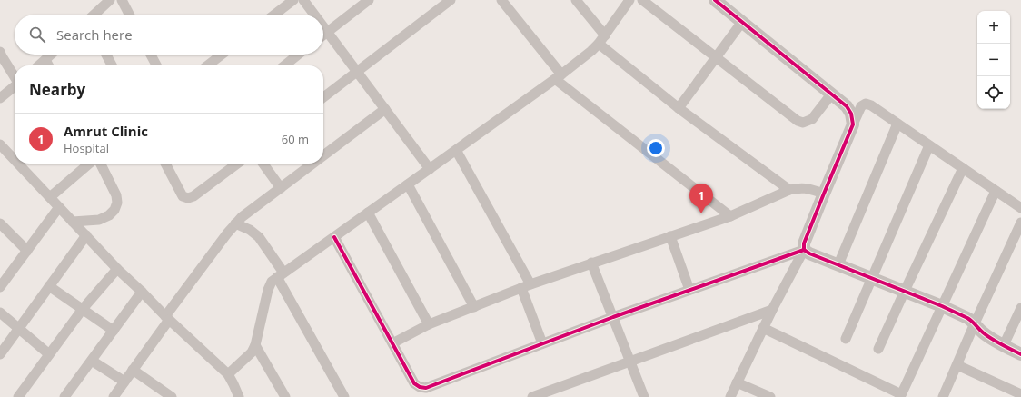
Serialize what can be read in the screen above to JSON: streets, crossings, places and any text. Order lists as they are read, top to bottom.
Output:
{
  "page": {
    "map_buttons": ["+", "−"],
    "search": "Search here",
    "heading": "Nearby",
    "list": [
      {
        "mark": "1",
        "name": "Amrut Clinic",
        "note": "Hospital",
        "value": "60 m"
      }
    ],
    "pins": "1"
  }
}
